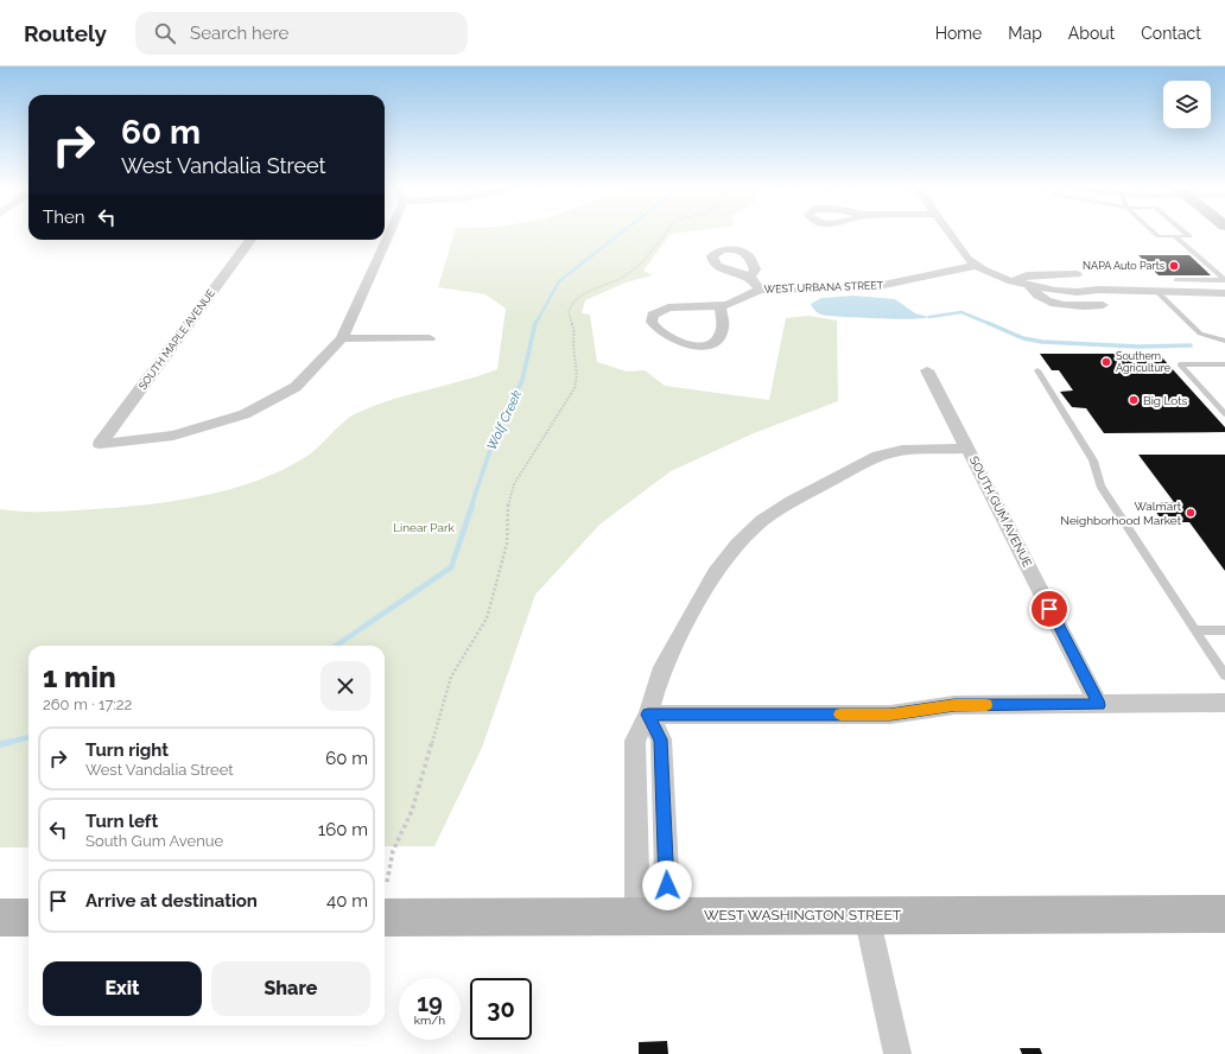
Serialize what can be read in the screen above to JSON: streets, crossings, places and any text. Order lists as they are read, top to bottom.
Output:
{
  "streets": {
    "main road": ["WEST WASHINGTON STREET"],
    "street": ["WEST URBANA STREET", "SOUTH MAPLE AVENUE", "SOUTH GUM AVENUE"]
  },
  "water": ["Wolf Creek"],
  "parks": ["Linear Park"],
  "places": [
    "NAPA Auto Parts",
    "Southern Agriculture",
    "Big Lots",
    "Walmart Neighborhood Market"
  ],
  "page": {
    "header": "Routely",
    "search": "Search here",
    "nav": [
      "Home",
      "Map",
      "About",
      "Contact"
    ],
    "turn": ["60 m", "West Vandalia Street"],
    "then": "Then",
    "heading": ["1 min", "260 m · 17:22"],
    "list": [
      {
        "name": "Turn right",
        "note": "West Vandalia Street",
        "value": "60 m"
      },
      {
        "name": "Turn left",
        "note": "South Gum Avenue",
        "value": "160 m"
      },
      {
        "name": "Arrive at destination",
        "value": "40 m"
      }
    ],
    "buttons": ["Exit", "Share"],
    "speed": "19 km/h",
    "limit": "30"
  }
}
